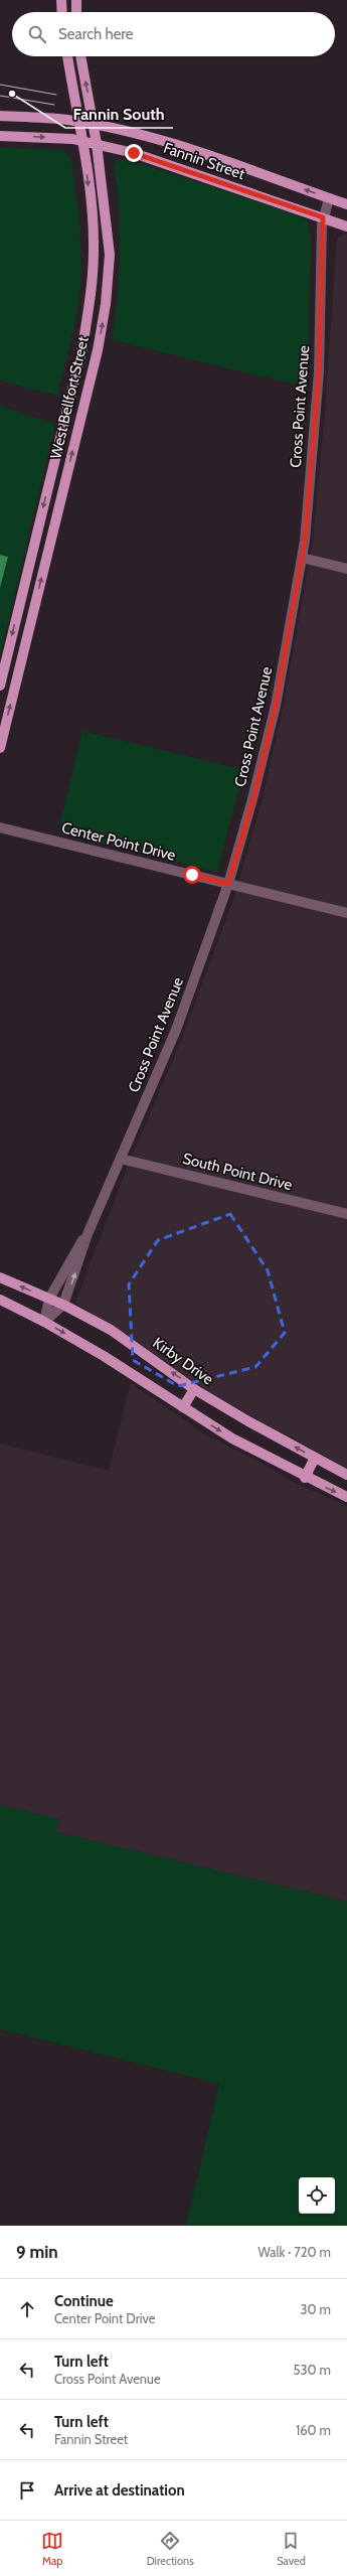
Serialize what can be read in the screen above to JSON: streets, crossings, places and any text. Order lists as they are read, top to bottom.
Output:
{
  "streets": {
    "main road": ["Fannin Street", "West Bellfort Street", "Kirby Drive"],
    "street": ["Cross Point Avenue", "Center Point Drive", "South Point Drive"]
  },
  "crossings": [
    ["Fannin Street", "West Bellfort Street"],
    ["Fannin Street", "Cross Point Avenue"],
    ["Cross Point Avenue", "Center Point Drive"],
    ["Cross Point Avenue", "South Point Drive"],
    ["Cross Point Avenue", "Kirby Drive"]
  ],
  "places": ["Fannin South"],
  "page": {
    "search": "Search here",
    "heading": ["9 min", "Walk · 720 m"],
    "list": [
      ["Continue", "Center Point Drive", "30 m"],
      ["Turn left", "Cross Point Avenue", "530 m"],
      ["Turn left", "Fannin Street", "160 m"],
      "Arrive at destination"
    ],
    "nav": ["Map", "Directions", "Saved"]
  }
}
